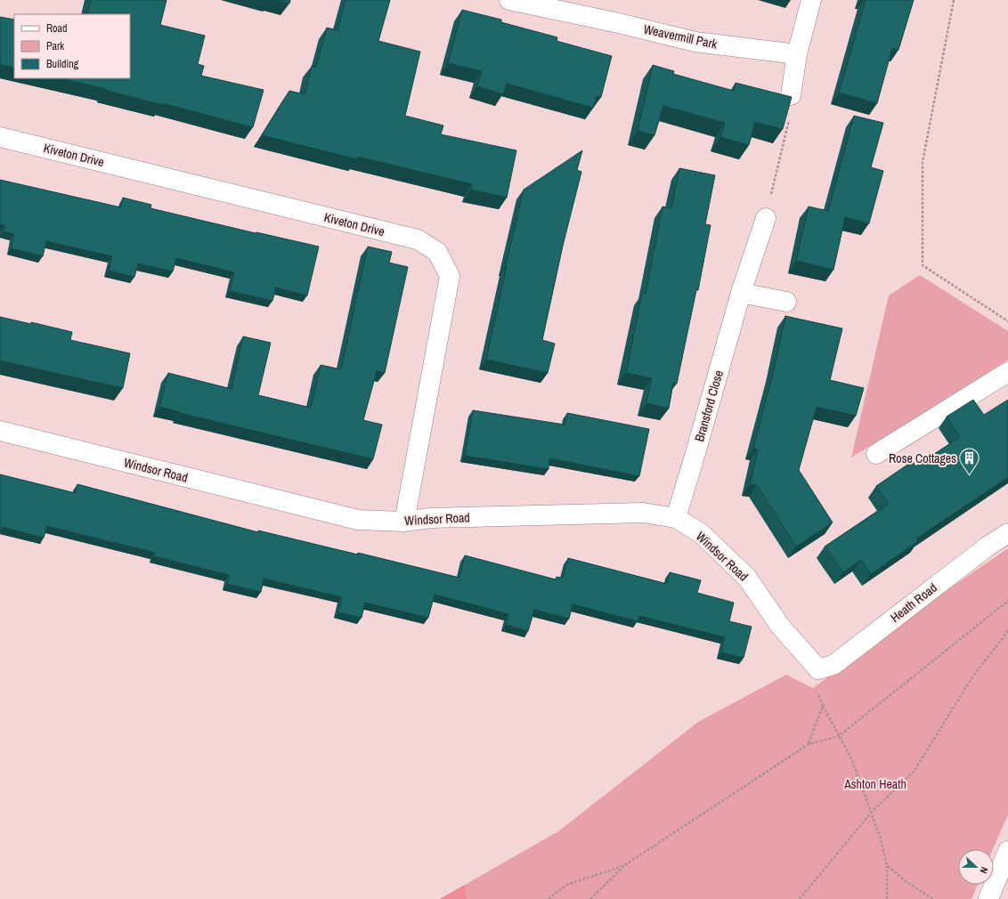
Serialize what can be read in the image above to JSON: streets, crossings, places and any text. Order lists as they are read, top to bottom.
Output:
{
  "streets": {
    "street": [
      "Weavermill Park",
      "Kiveton Drive",
      "Bransford Close",
      "Windsor Road",
      "Heath Road"
    ]
  },
  "crossings": [
    ["Kiveton Drive", "Windsor Road"],
    ["Bransford Close", "Windsor Road"],
    ["Windsor Road", "Heath Road"]
  ],
  "parks": ["Ashton Heath"],
  "places": {
    "building": ["Rose Cottages"]
  },
  "legend": ["Road", "Park", "Building"],
  "north": "right"
}
